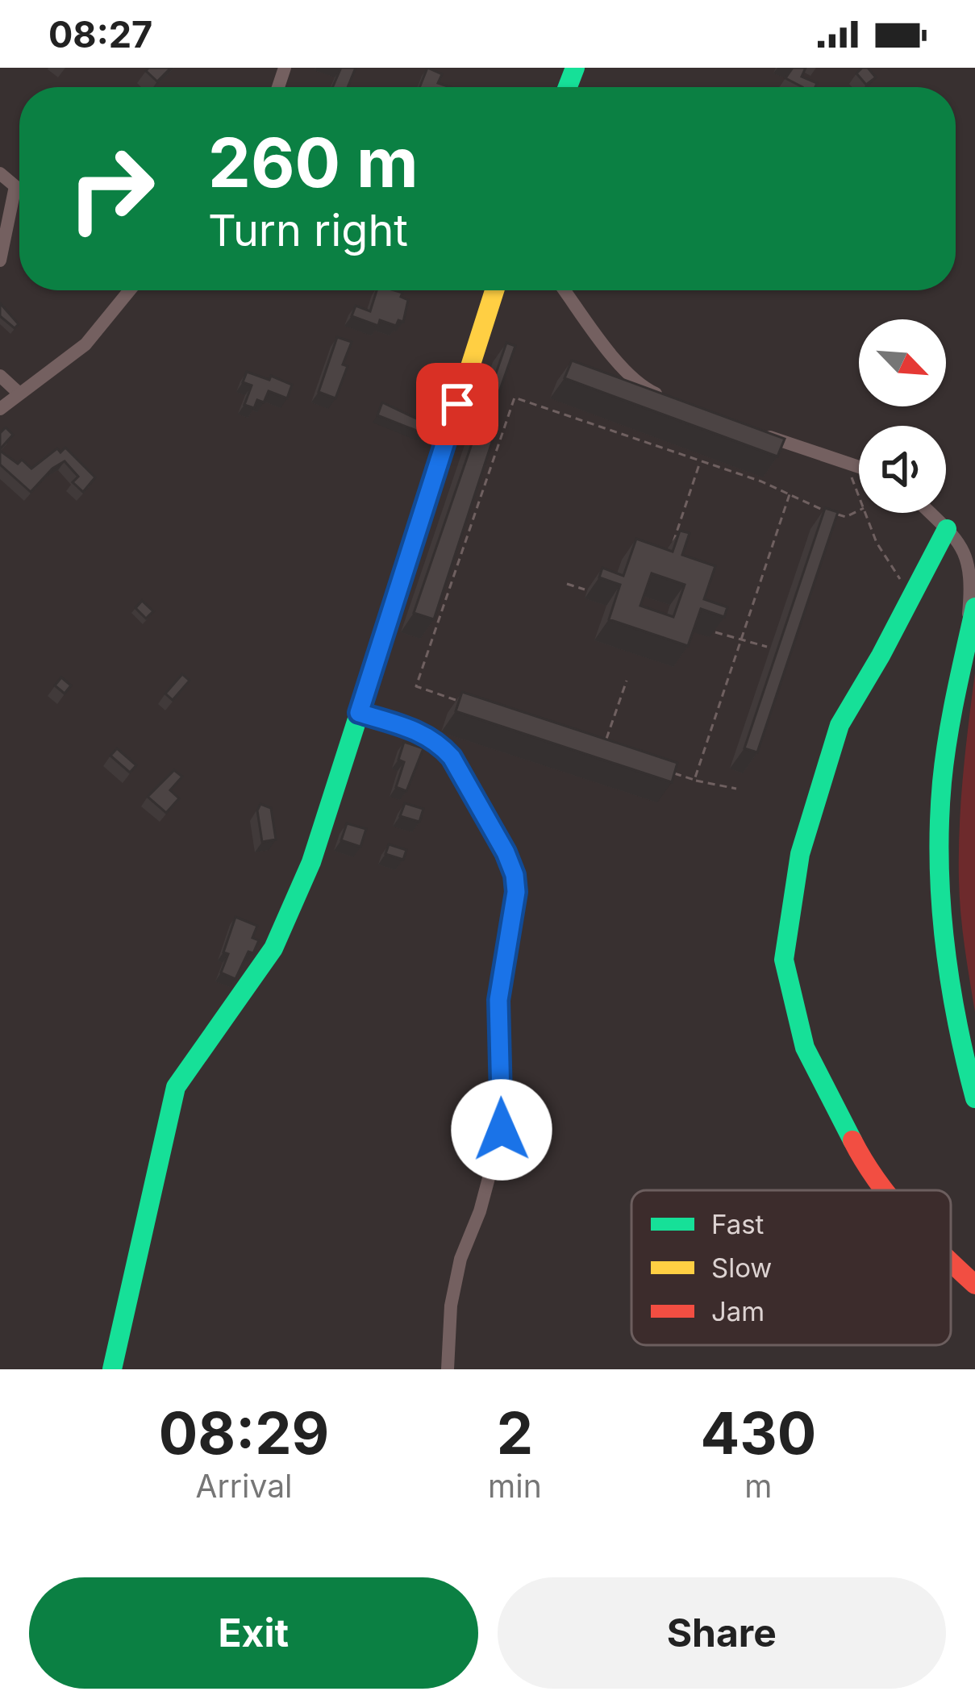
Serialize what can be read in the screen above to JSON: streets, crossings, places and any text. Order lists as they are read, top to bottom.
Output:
{
  "legend": ["Fast", "Slow", "Jam"],
  "north": "bottom right",
  "page": {
    "status": "08:27",
    "turn": ["260 m", "Turn right"],
    "eta": [
      "08:29",
      "Arrival",
      "2",
      "min",
      "430",
      "m"
    ],
    "buttons": ["Exit", "Share"]
  }
}
